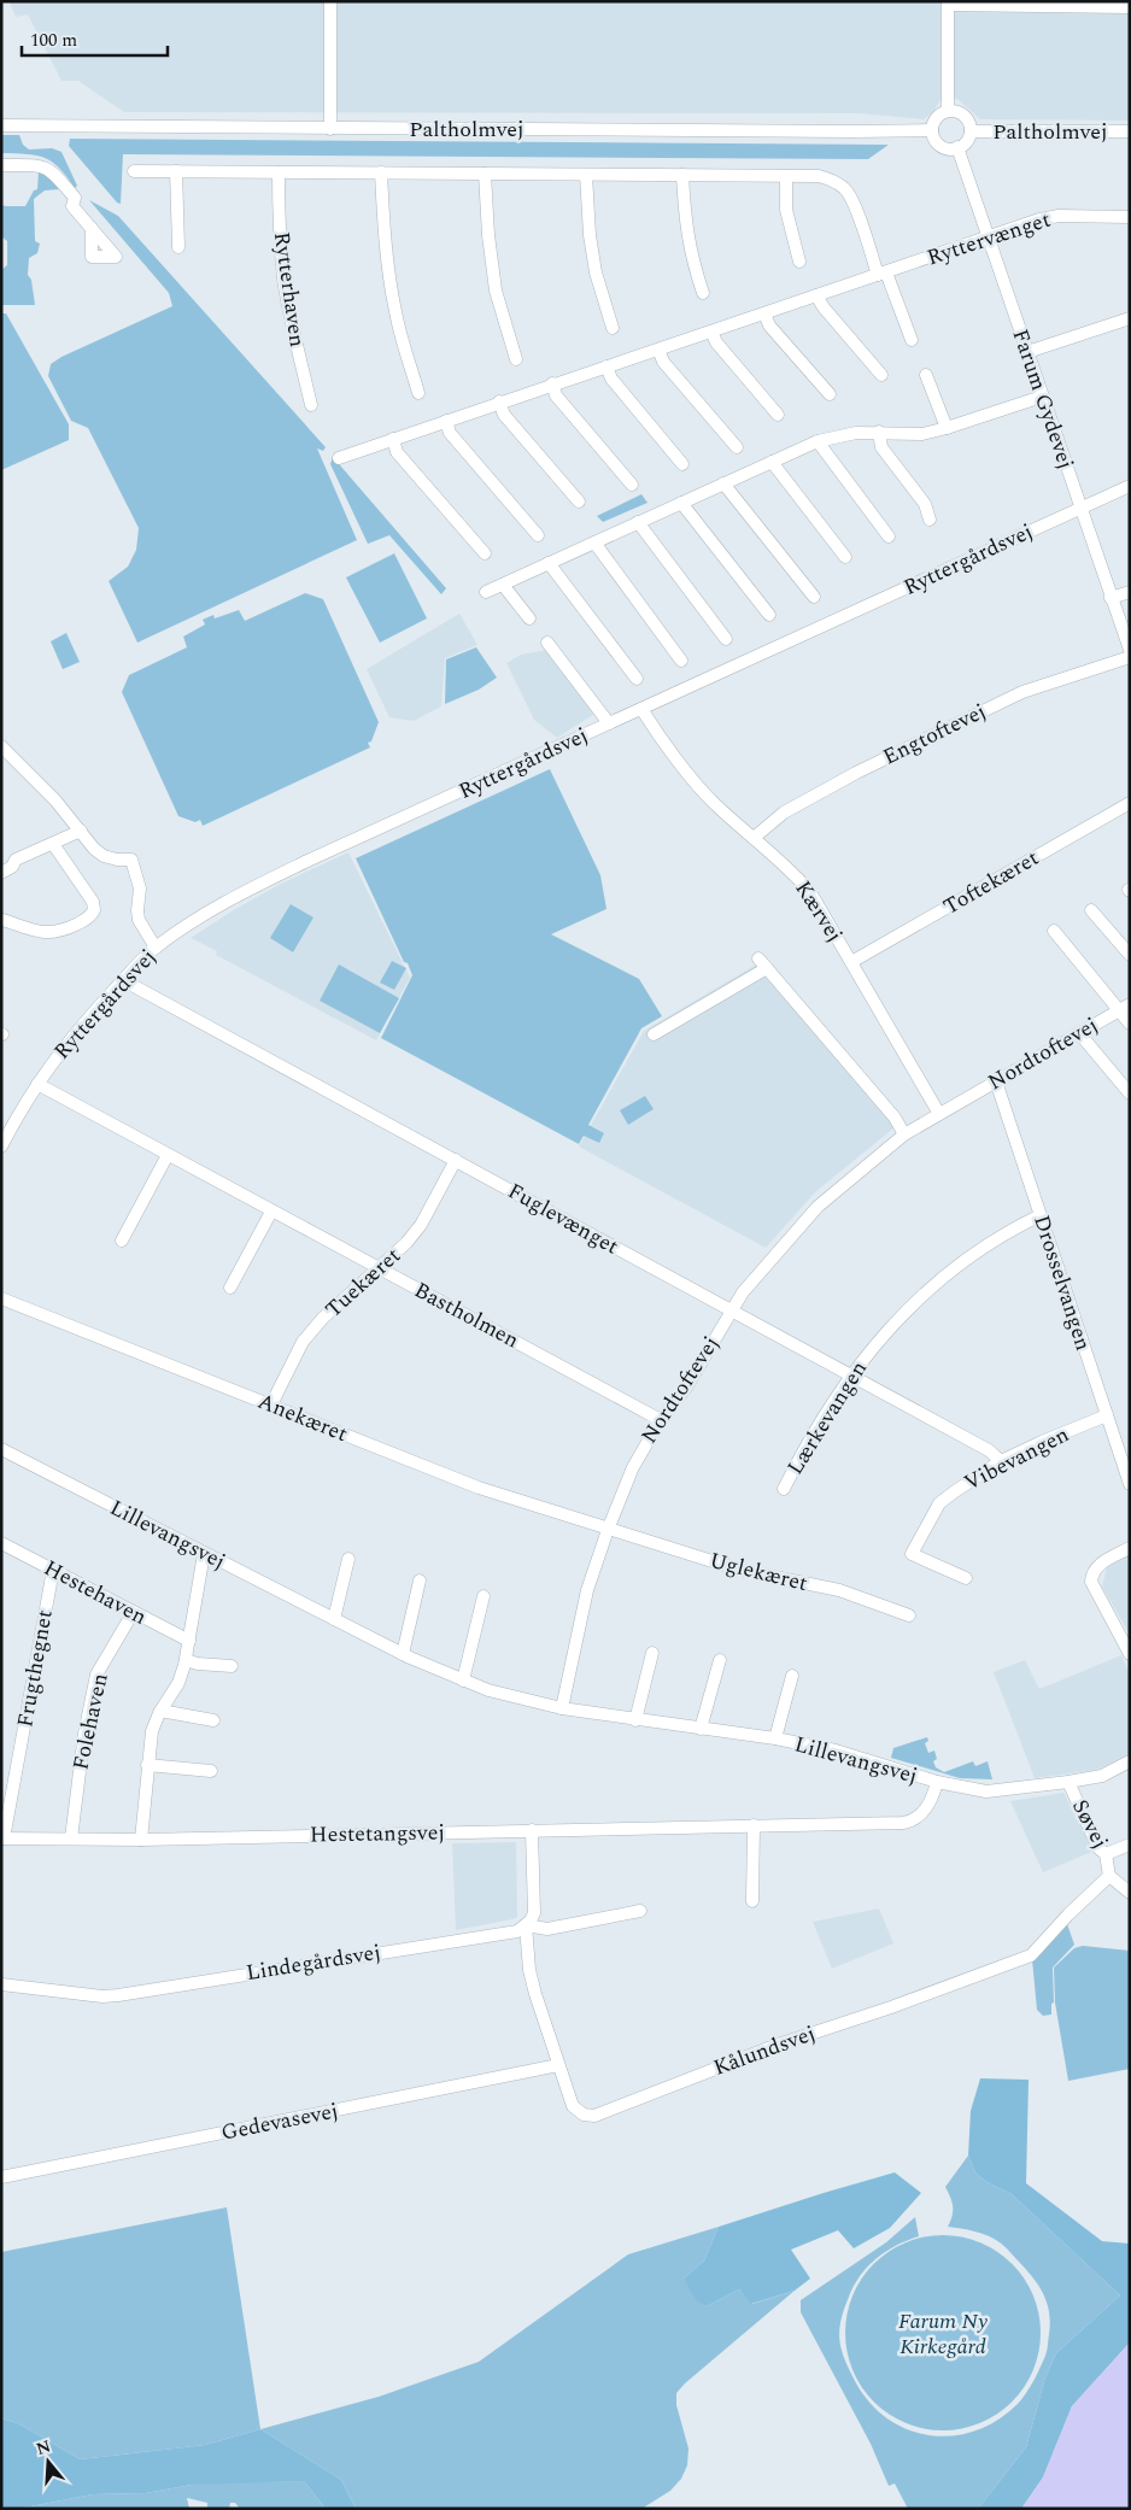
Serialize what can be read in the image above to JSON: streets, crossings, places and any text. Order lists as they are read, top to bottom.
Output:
{
  "streets": {
    "street": [
      "Paltholmvej",
      "Ryttervænget",
      "Rytterhaven",
      "Farum Gydevej",
      "Ryttergårdsvej",
      "Engtoftevej",
      "Toftekæret",
      "Kærvej",
      "Nordtoftevej",
      "Fuglevænget",
      "Tuekæret",
      "Drosselvangen",
      "Bastholmen",
      "Anekæret",
      "Lærkevangen",
      "Vibevangen",
      "Lillevangsvej",
      "Uglekæret",
      "Hestehaven",
      "Frugthegnet",
      "Folehaven",
      "Søvej",
      "Hestetangsvej",
      "Lindegårdsvej",
      "Kålundsvej",
      "Gedevasevej"
    ]
  },
  "crossings": [
    ["Paltholmvej", "Farum Gydevej"],
    ["Ryttervænget", "Farum Gydevej"],
    ["Farum Gydevej", "Ryttergårdsvej"],
    ["Ryttergårdsvej", "Kærvej"],
    ["Ryttergårdsvej", "Fuglevænget"],
    ["Ryttergårdsvej", "Bastholmen"],
    ["Engtoftevej", "Kærvej"],
    ["Toftekæret", "Kærvej"],
    ["Kærvej", "Nordtoftevej"],
    ["Nordtoftevej", "Fuglevænget"],
    ["Nordtoftevej", "Drosselvangen"],
    ["Nordtoftevej", "Bastholmen"],
    ["Nordtoftevej", "Anekæret"],
    ["Nordtoftevej", "Lillevangsvej"],
    ["Nordtoftevej", "Uglekæret"],
    ["Fuglevænget", "Tuekæret"],
    ["Fuglevænget", "Lærkevangen"],
    ["Fuglevænget", "Vibevangen"],
    ["Tuekæret", "Bastholmen"],
    ["Tuekæret", "Anekæret"],
    ["Drosselvangen", "Lærkevangen"],
    ["Drosselvangen", "Vibevangen"],
    ["Anekæret", "Uglekæret"],
    ["Lillevangsvej", "Søvej"],
    ["Lillevangsvej", "Hestetangsvej"],
    ["Hestehaven", "Frugthegnet"],
    ["Hestehaven", "Folehaven"],
    ["Frugthegnet", "Hestetangsvej"],
    ["Folehaven", "Hestetangsvej"],
    ["Søvej", "Kålundsvej"],
    ["Lindegårdsvej", "Kålundsvej"],
    ["Kålundsvej", "Gedevasevej"]
  ],
  "parks": ["Farum Ny Kirkegård"],
  "scale_bar": "100 m",
  "north": "top"
}
